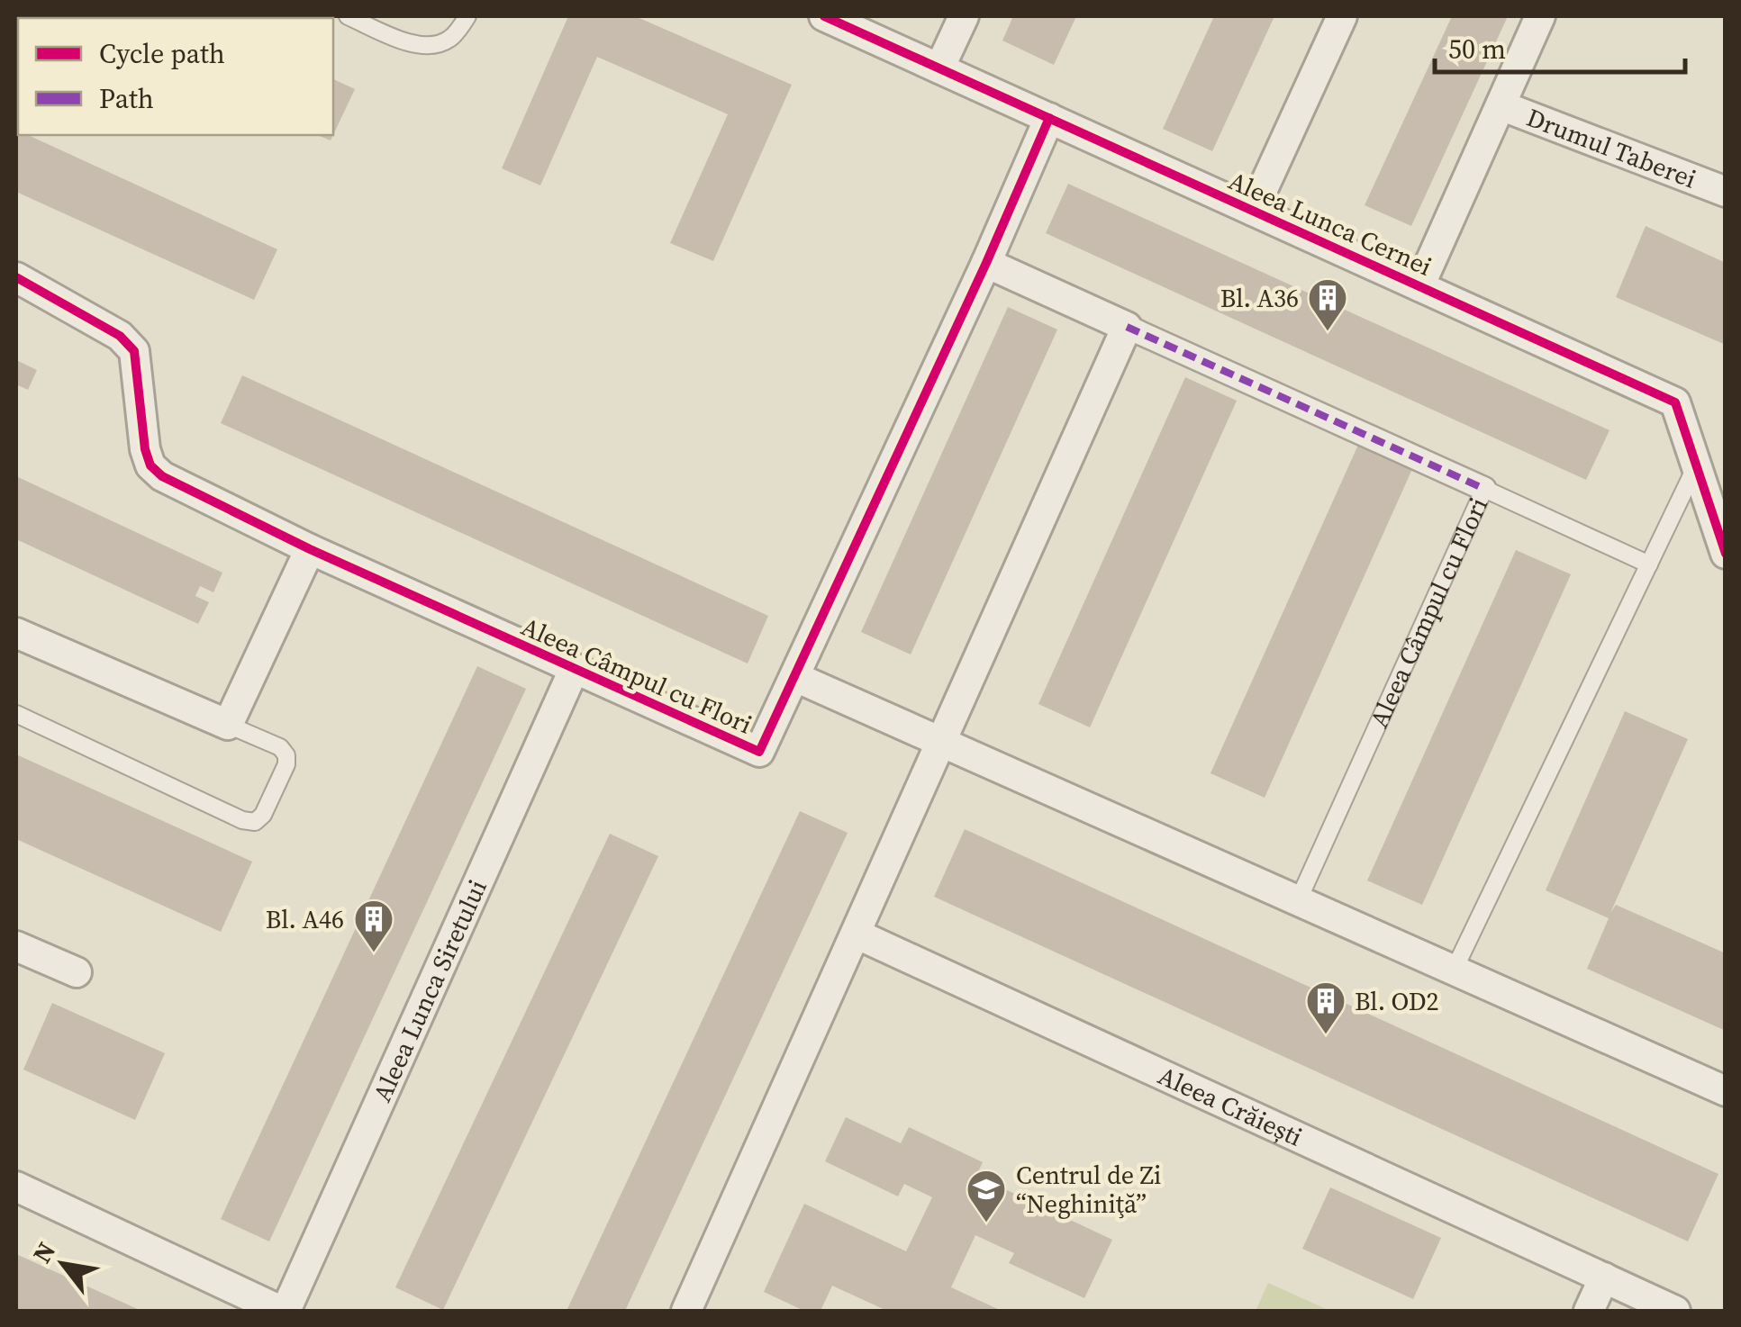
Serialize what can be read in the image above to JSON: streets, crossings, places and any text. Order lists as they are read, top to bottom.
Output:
{
  "streets": {
    "street": [
      "Drumul Taberei",
      "Aleea Lunca Cernei",
      "Aleea Câmpul cu Flori",
      "Aleea Lunca Siretului",
      "Aleea Crăiești"
    ]
  },
  "crossings": [
    ["Aleea Lunca Cernei", "Aleea Câmpul cu Flori"],
    ["Aleea Câmpul cu Flori", "Aleea Lunca Siretului"]
  ],
  "places": {
    "building": ["Bl. A36", "Bl. A46", "Bl. OD2"],
    "school or university": ["Centrul de Zi “Neghiniţă”"]
  },
  "legend": ["Cycle path", "Path"],
  "scale_bar": "50 m",
  "north": "top left"
}
